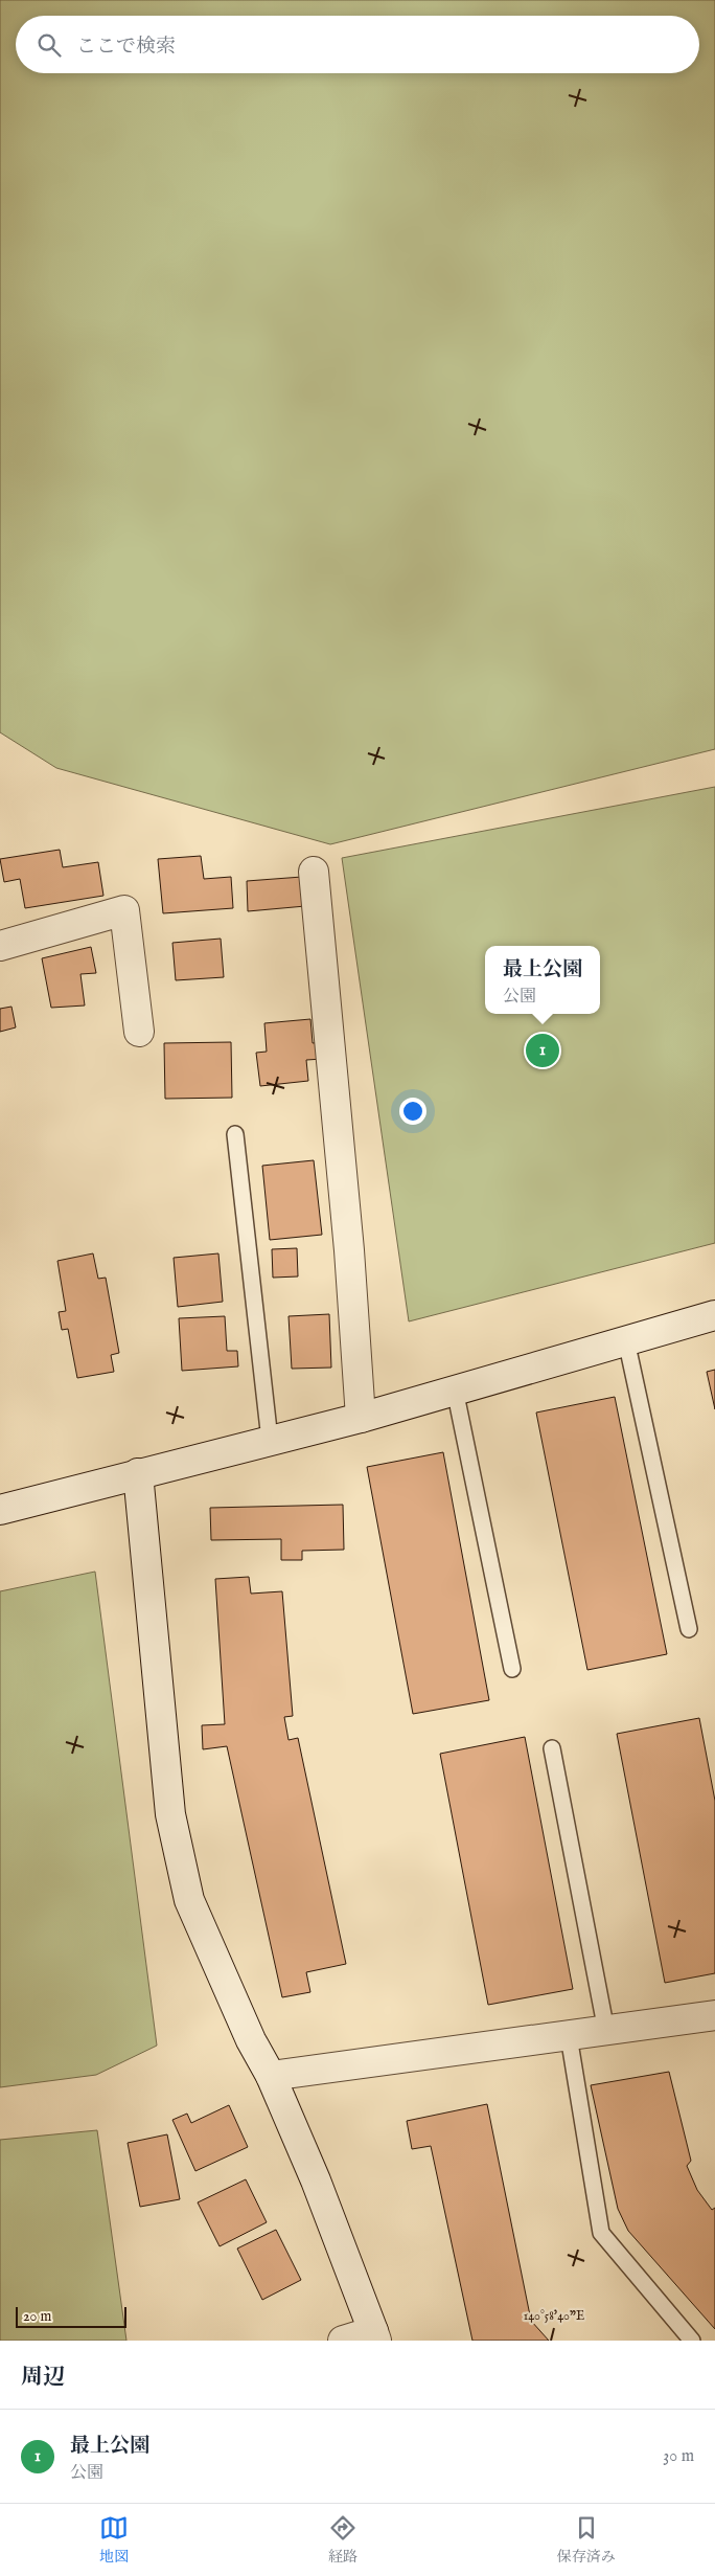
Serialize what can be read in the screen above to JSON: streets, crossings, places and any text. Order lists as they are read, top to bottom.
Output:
{
  "scale_bar": "20 m",
  "page": {
    "search": "ここで検索",
    "popup": ["最上公園", "公園"],
    "pins": "1",
    "scale": "20 m",
    "heading": "周辺",
    "list": [
      {
        "mark": "1",
        "name": "最上公園",
        "note": "公園",
        "value": "30 m"
      }
    ],
    "nav": ["地図", "経路", "保存済み"]
  },
  "coordinates": ["140°58'40\"E"]
}
